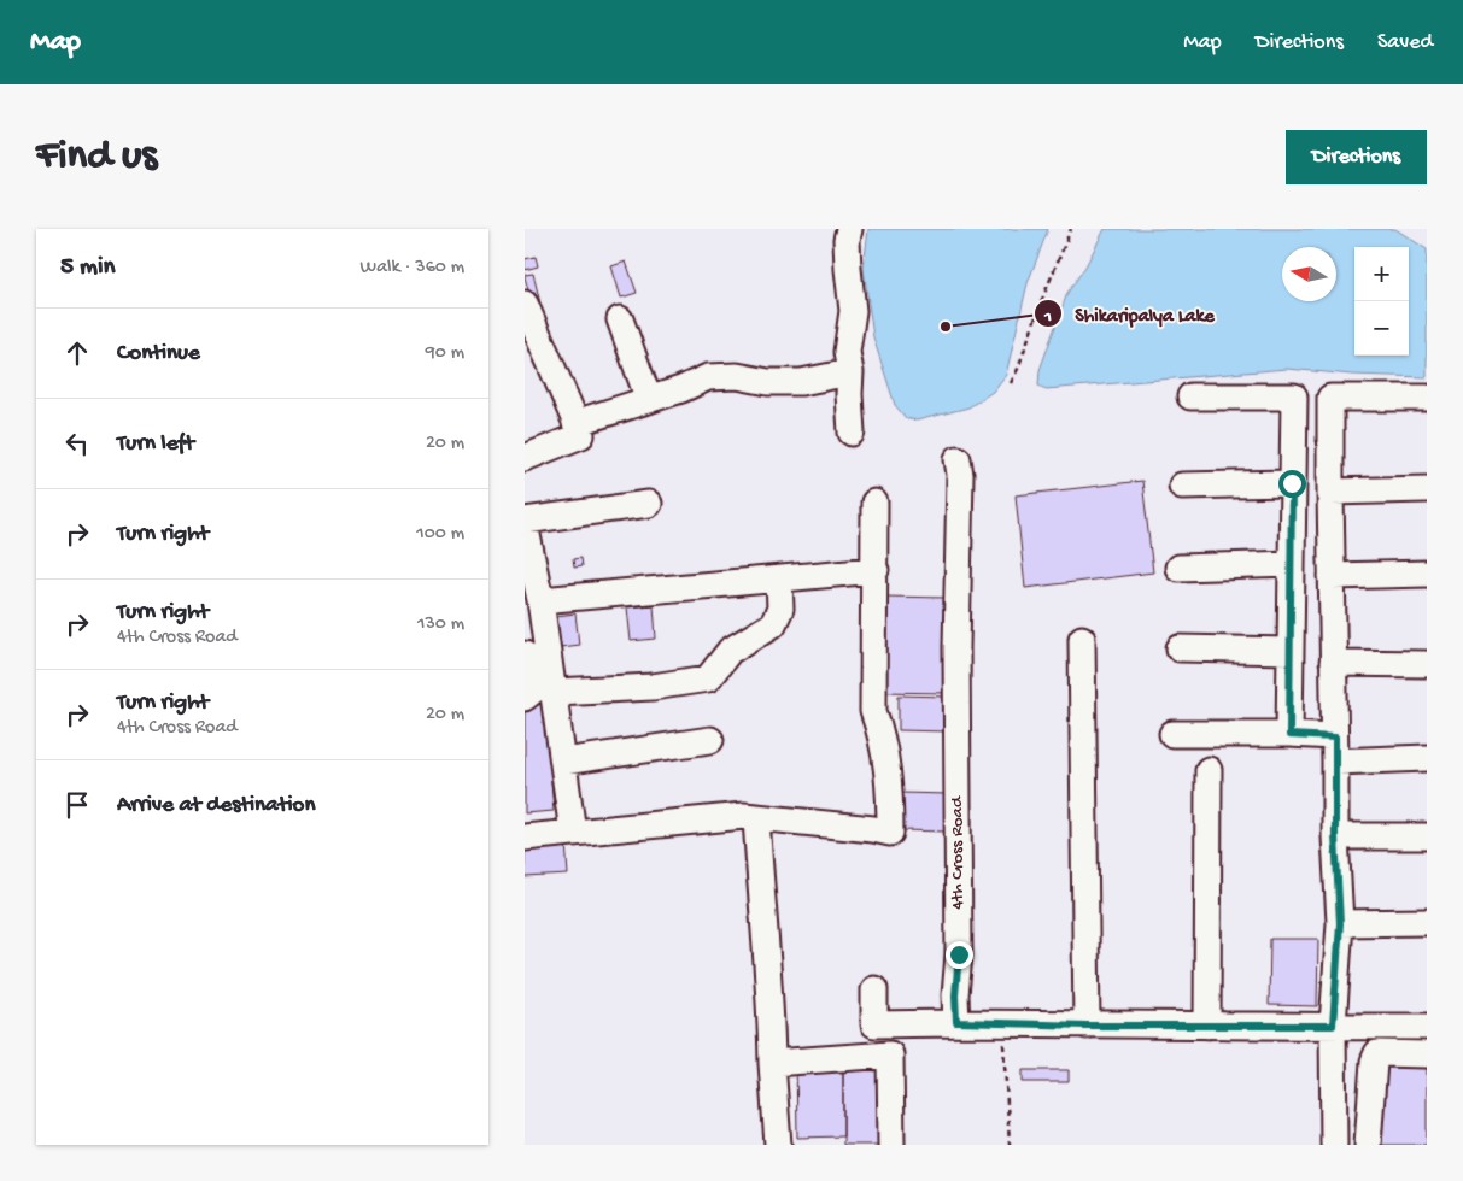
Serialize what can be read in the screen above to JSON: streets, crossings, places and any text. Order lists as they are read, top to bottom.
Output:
{
  "streets": {
    "street": ["4th Cross Road"]
  },
  "places": ["Shikaripalya Lake"],
  "north": "left",
  "page": {
    "header": "Map",
    "nav": ["Map", "Directions", "Saved"],
    "buttons": "Directions",
    "title": "Find us",
    "heading": ["5 min", "Walk · 360 m"],
    "map_buttons": ["+", "−"],
    "list": [
      ["Continue", "90 m"],
      ["Turn left", "20 m"],
      ["Turn right", "100 m"],
      ["Turn right", "4th Cross Road", "130 m"],
      ["Turn right", "4th Cross Road", "20 m"],
      "Arrive at destination"
    ]
  }
}
